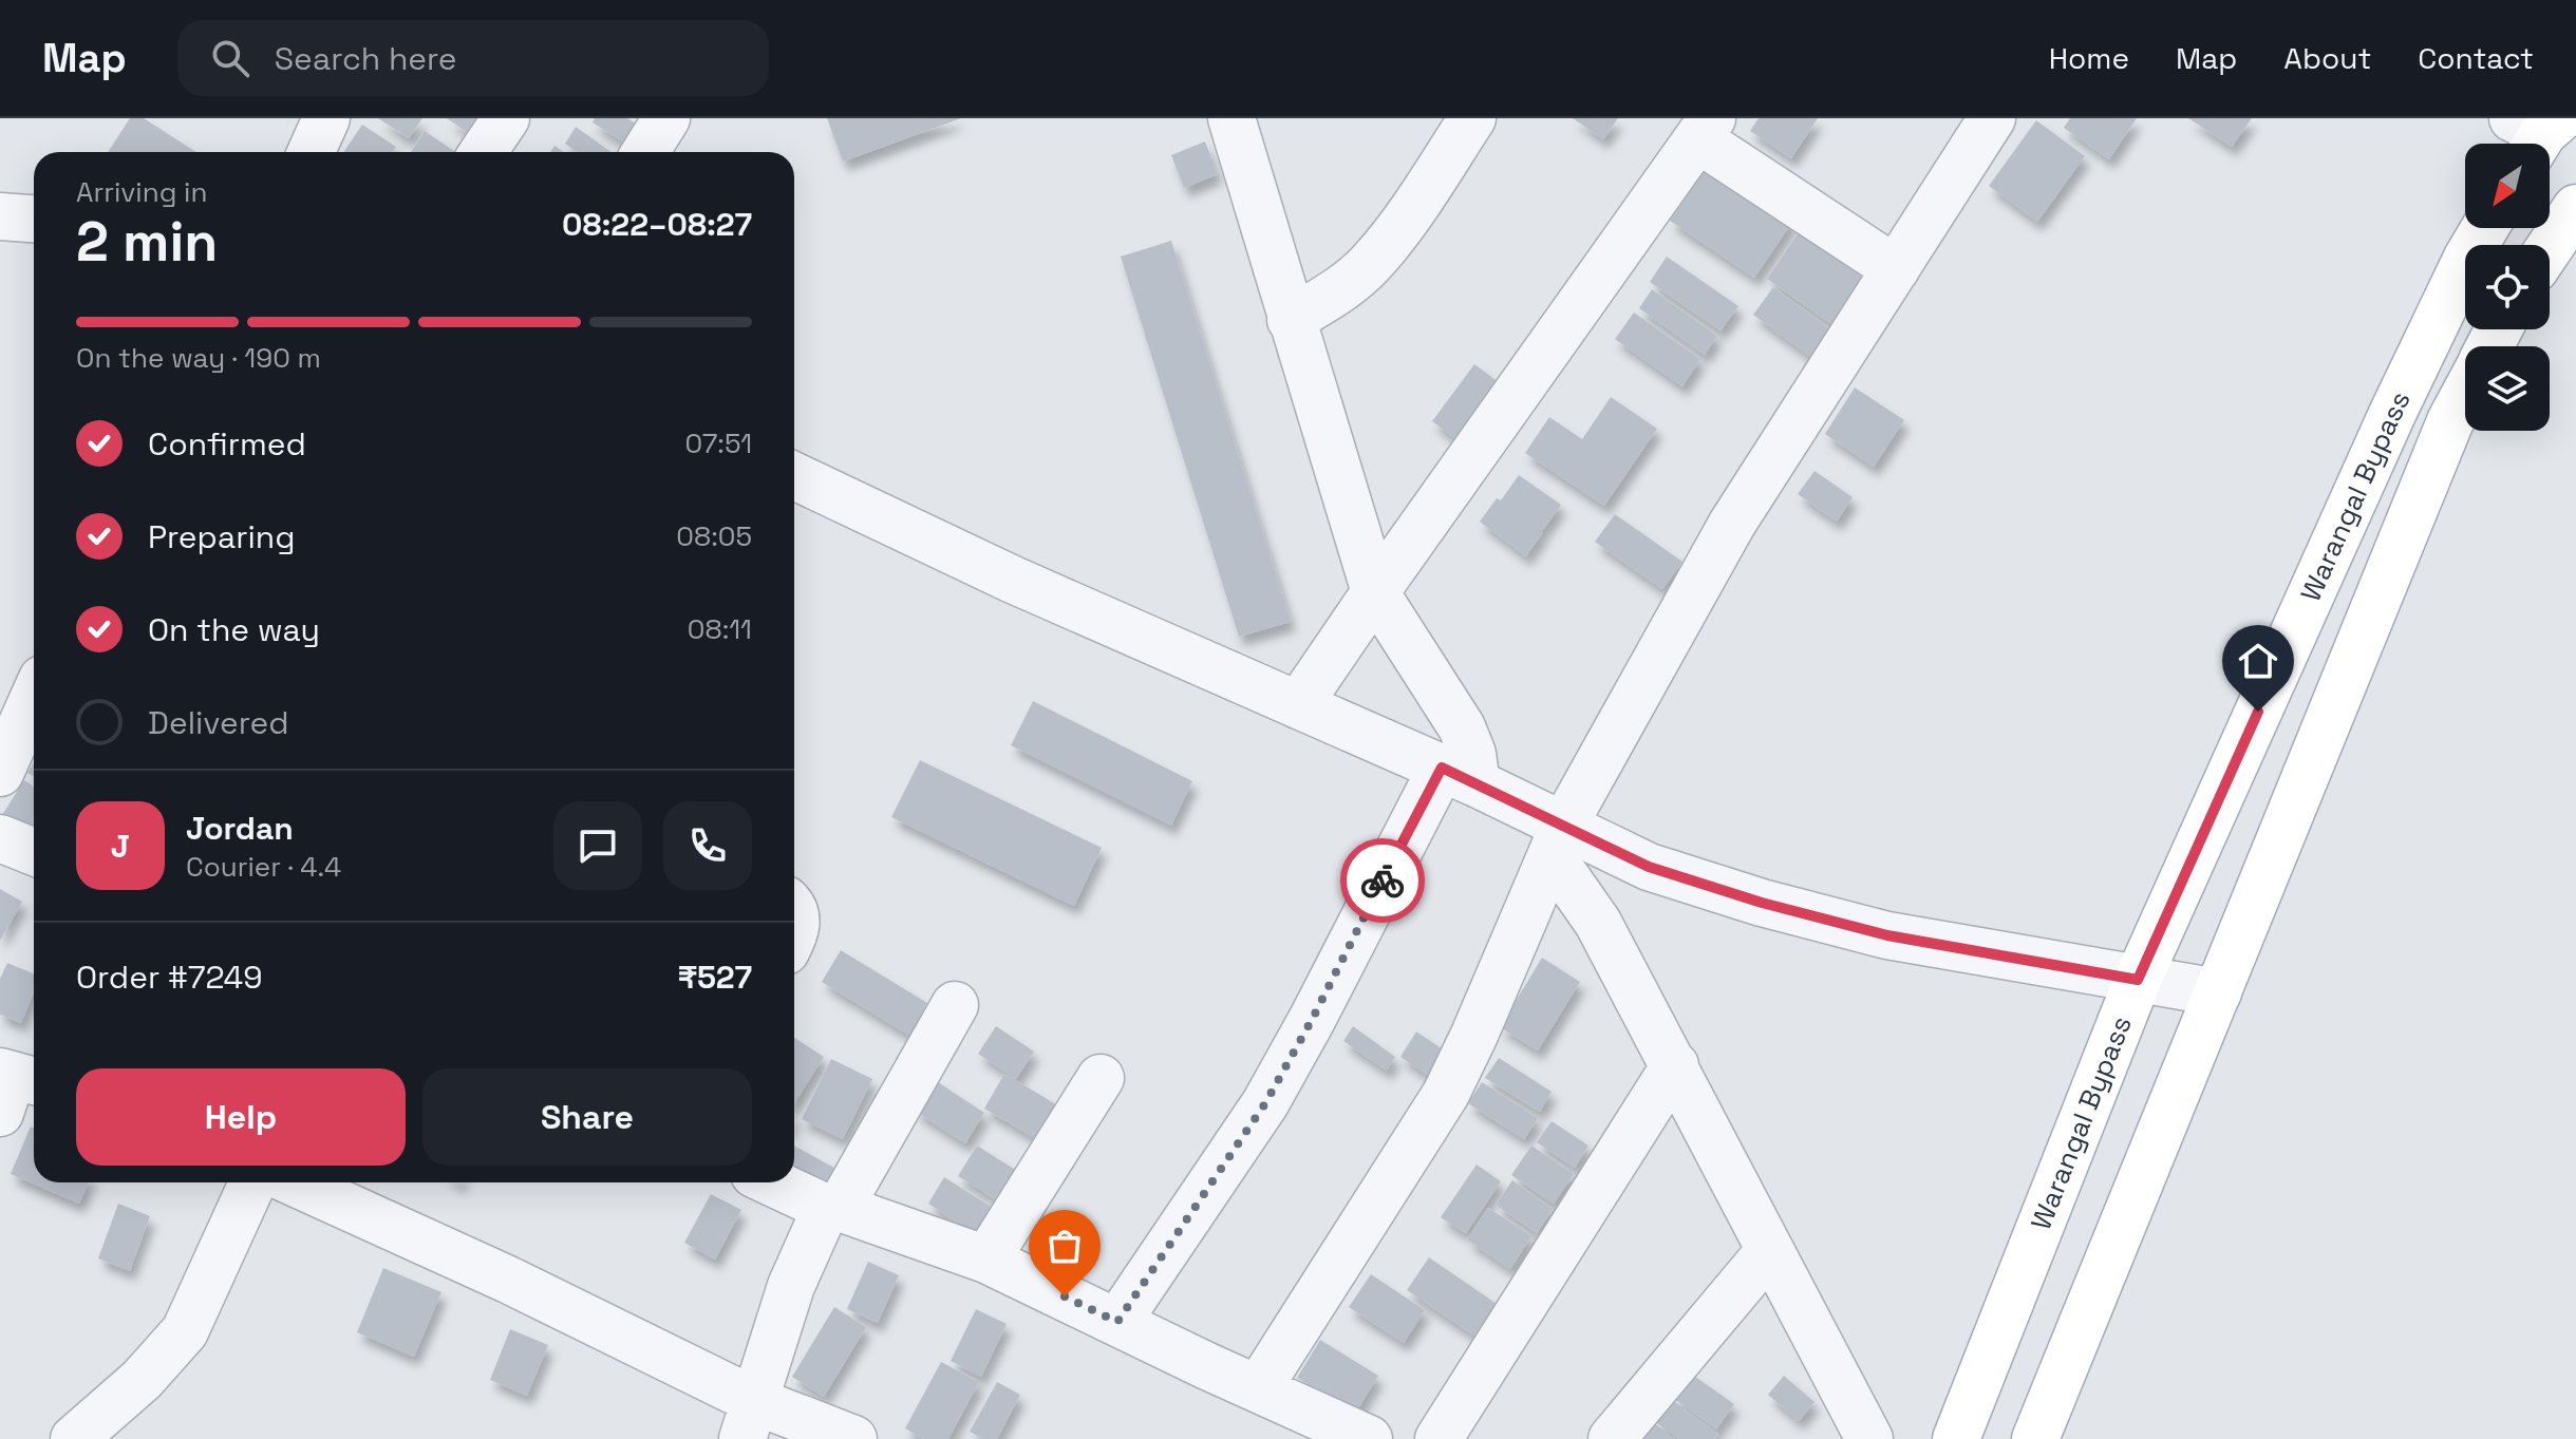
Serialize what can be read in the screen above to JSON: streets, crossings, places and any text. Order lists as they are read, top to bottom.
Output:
{
  "streets": {
    "main road": ["Warangal Bypass"]
  },
  "north": "bottom left",
  "page": {
    "header": "Map",
    "search": "Search here",
    "nav": [
      "Home",
      "Map",
      "About",
      "Contact"
    ],
    "heading": ["2 min", "Arriving in", "08:22–08:27"],
    "panel": [
      "Jordan",
      "Courier · 4.4",
      "Order #7249",
      "₹527"
    ],
    "bar": "On the way · 190 m",
    "list": [
      ["Confirmed", "07:51"],
      ["Preparing", "08:05"],
      ["On the way", "08:11"],
      "Delivered"
    ],
    "round": "J",
    "buttons": ["Help", "Share"]
  }
}
